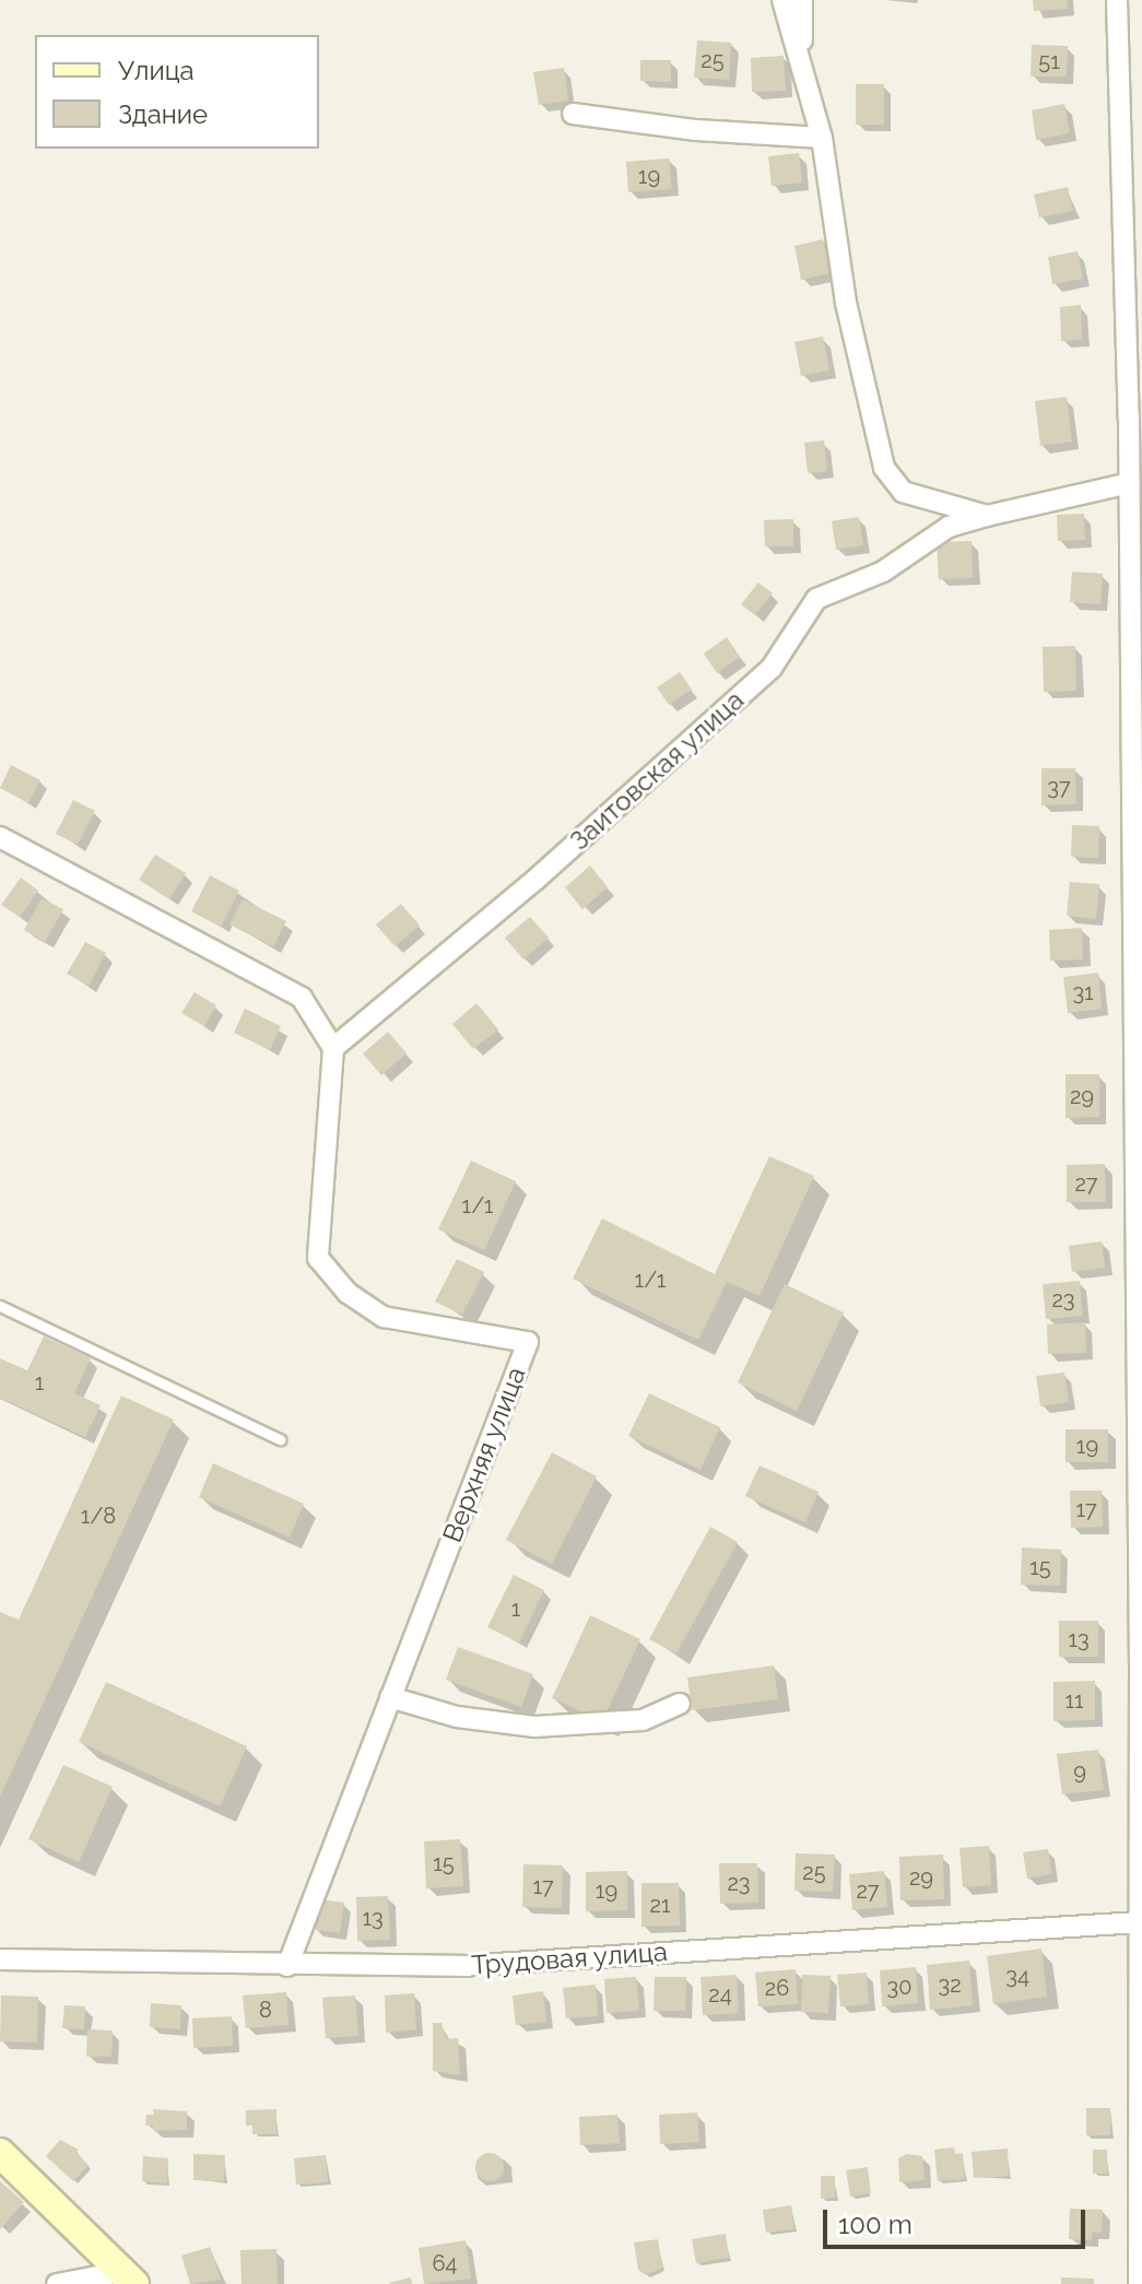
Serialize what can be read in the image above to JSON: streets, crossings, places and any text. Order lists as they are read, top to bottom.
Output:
{
  "streets": {
    "street": ["Заитовская улица", "Верхняя улица", "Трудовая улица"]
  },
  "crossings": [
    ["Заитовская улица", "Верхняя улица"],
    ["Верхняя улица", "Трудовая улица"]
  ],
  "house_numbers": [
    "25",
    "51",
    "19",
    "37",
    "31",
    "29",
    "27",
    "1/1",
    "1/1",
    "23",
    "1",
    "19",
    "17",
    "1/8",
    "15",
    "1",
    "13",
    "11",
    "9",
    "15",
    "25",
    "29",
    "23",
    "17",
    "19",
    "27",
    "21",
    "13",
    "34",
    "32",
    "30",
    "26",
    "24",
    "8",
    "64"
  ],
  "legend": ["Улица", "Здание"],
  "scale_bar": "100 m"
}
